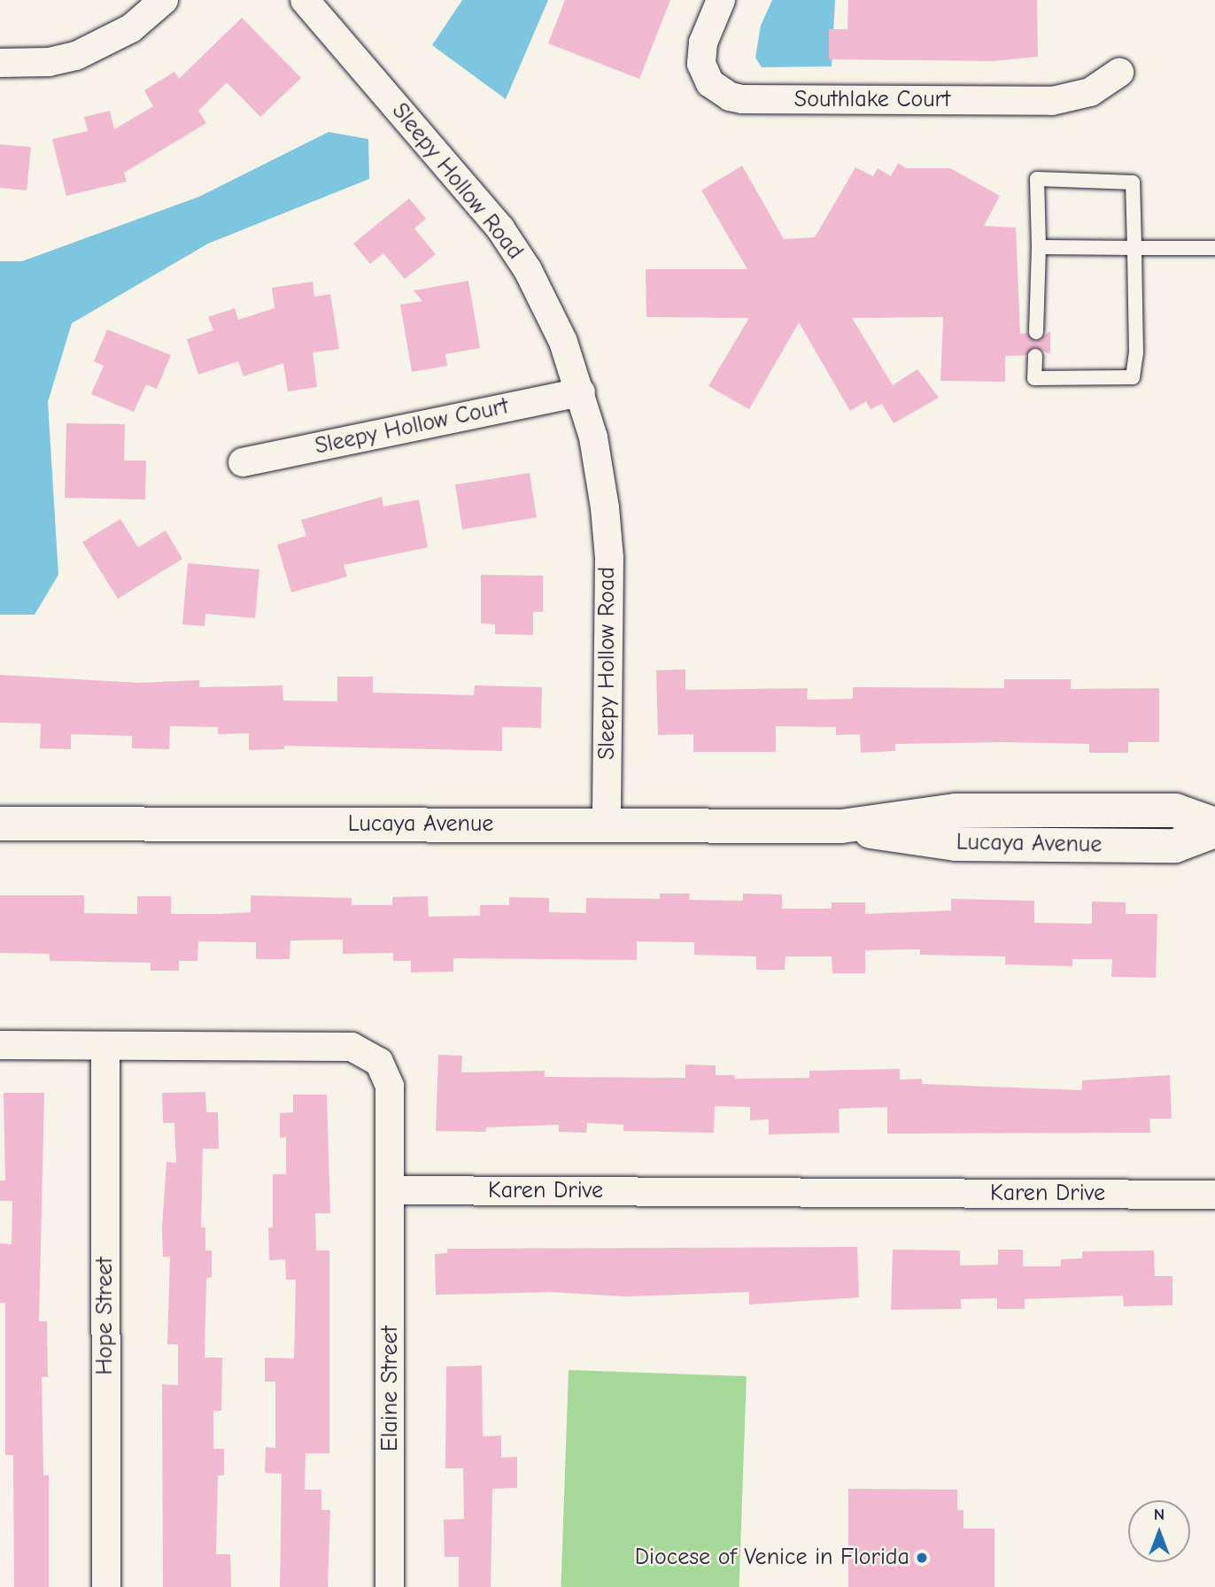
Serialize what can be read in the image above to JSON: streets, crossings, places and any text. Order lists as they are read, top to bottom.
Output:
{
  "streets": {
    "street": [
      "Southlake Court",
      "Sleepy Hollow Road",
      "Sleepy Hollow Court",
      "Lucaya Avenue",
      "Karen Drive",
      "Hope Street",
      "Elaine Street"
    ]
  },
  "crossings": [
    ["Sleepy Hollow Road", "Sleepy Hollow Court"],
    ["Sleepy Hollow Road", "Lucaya Avenue"],
    ["Karen Drive", "Elaine Street"]
  ],
  "places": ["Diocese of Venice in Florida"],
  "north": "top"
}
